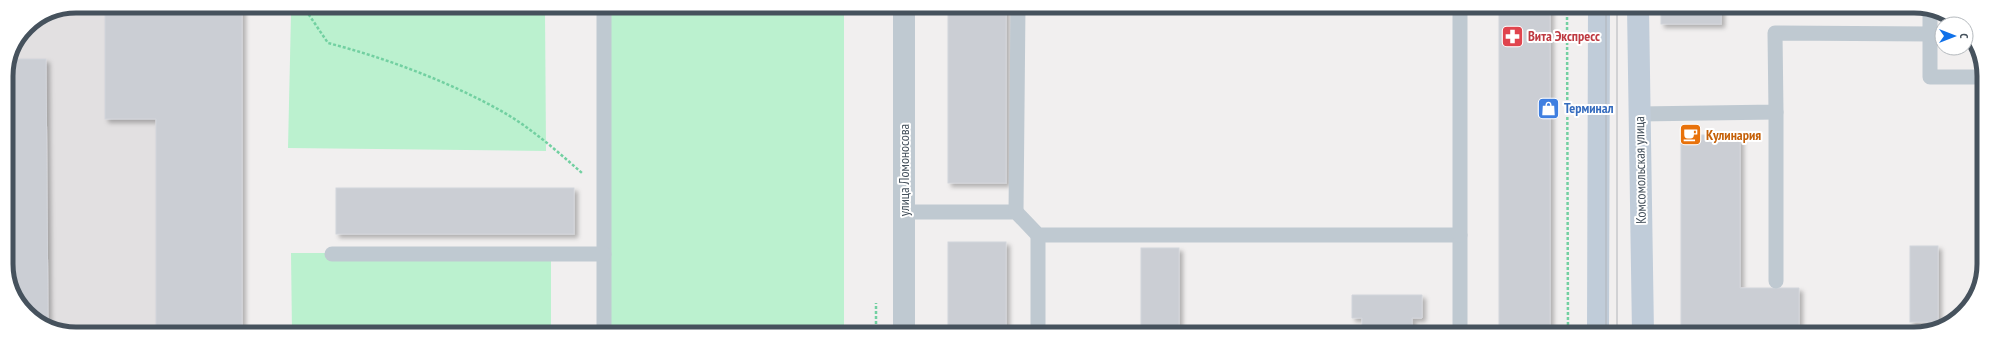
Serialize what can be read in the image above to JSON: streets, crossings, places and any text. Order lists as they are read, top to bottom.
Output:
{
  "streets": {
    "main road": ["Комсомольская улица"],
    "street": ["улица Ломоносова"]
  },
  "places": {
    "pharmacy": ["Вита Экспресс"],
    "shop": ["Терминал"],
    "cafe": ["Кулинария"]
  },
  "north": "right"
}
